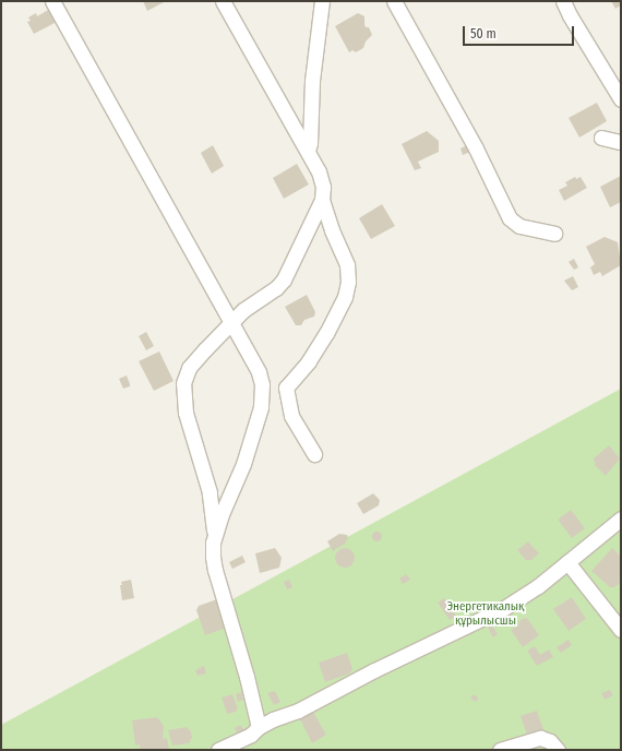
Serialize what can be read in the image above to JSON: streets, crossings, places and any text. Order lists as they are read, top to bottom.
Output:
{
  "parks": ["Энергетикалық құрылысшы"],
  "scale_bar": "50 m"
}
